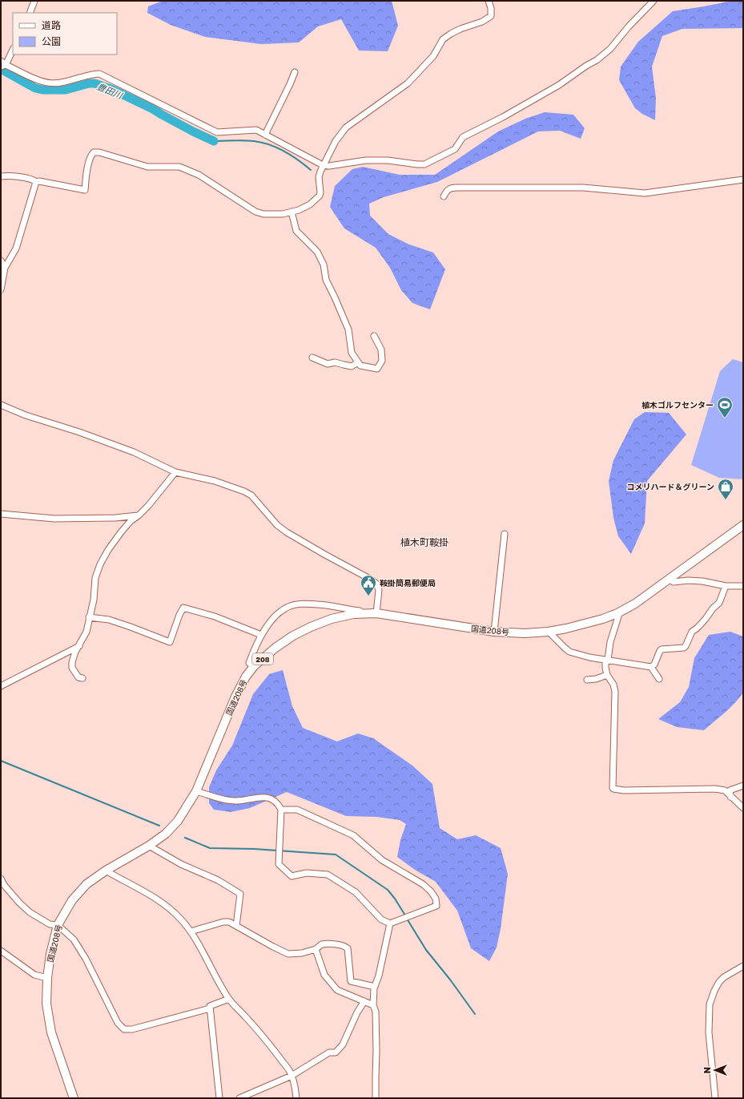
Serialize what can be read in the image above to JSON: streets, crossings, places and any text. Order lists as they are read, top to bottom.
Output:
{
  "streets": {
    "highway": ["国道208号", "208"]
  },
  "districts": ["植木町鞍掛"],
  "water": ["豊田川"],
  "places": {
    "sports": ["植木ゴルフセンター"],
    "shop": ["コメリハード＆グリーン"],
    "public building": ["鞍掛簡易郵便局"]
  },
  "legend": ["道路", "公園"],
  "north": "left"
}
